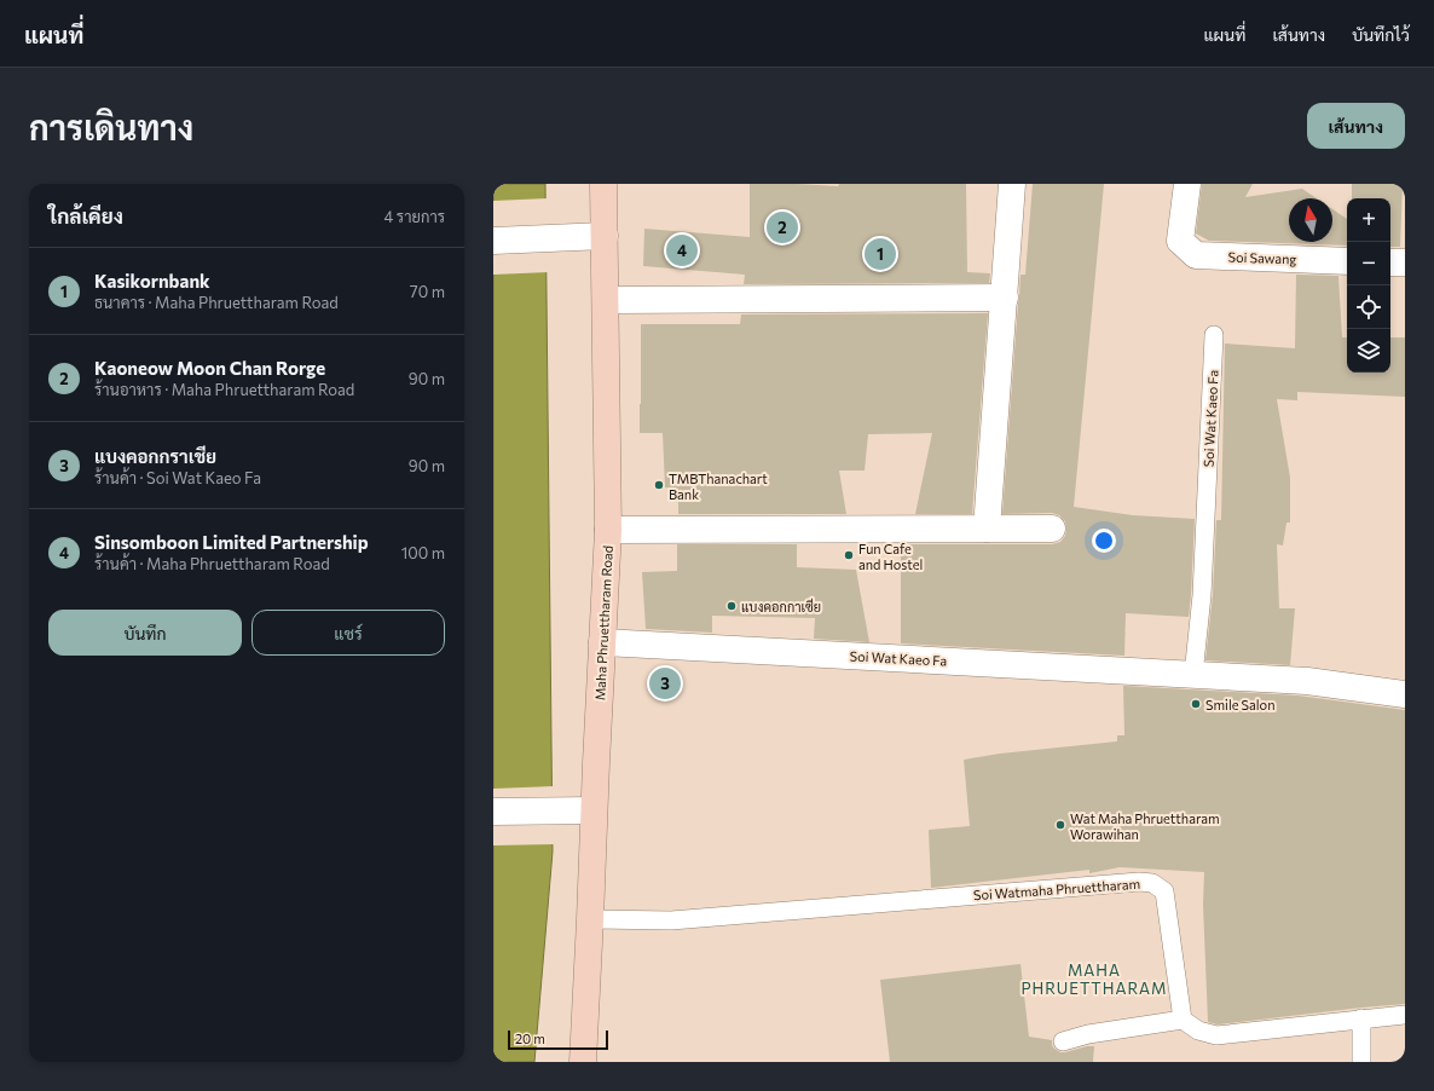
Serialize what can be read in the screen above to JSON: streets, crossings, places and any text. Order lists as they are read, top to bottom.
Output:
{
  "streets": {
    "main road": ["Maha Phruettharam Road"],
    "street": ["Soi Sawang", "Soi Wat Kaeo Fa"],
    "lane": ["Soi Watmaha Phruettharam"]
  },
  "crossings": [
    ["Soi Wat Kaeo Fa", "Maha Phruettharam Road"],
    ["Maha Phruettharam Road", "Soi Watmaha Phruettharam"]
  ],
  "districts": ["MAHA PHRUETTHARAM"],
  "places": [
    "TMBThanachart Bank",
    "Fun Cafe and Hostel",
    "แบงคอกกาเซีย",
    "Smile Salon",
    "Wat Maha Phruettharam Worawihan"
  ],
  "scale_bar": "20 m",
  "north": "top",
  "page": {
    "header": "แผนที่",
    "nav": ["แผนที่", "เส้นทาง", "บันทึกไว้"],
    "buttons": [
      "เส้นทาง",
      ["บันทึก", "แชร์"]
    ],
    "title": "การเดินทาง",
    "heading": ["ใกล้เคียง", "4 รายการ"],
    "map_buttons": ["+", "−"],
    "pins": [
      "2",
      "4",
      "1",
      "3"
    ],
    "list": [
      {
        "mark": "1",
        "name": "Kasikornbank",
        "note": "ธนาคาร · Maha Phruettharam Road",
        "value": "70 m"
      },
      {
        "mark": "2",
        "name": "Kaoneow Moon Chan Rorge",
        "note": "ร้านอาหาร · Maha Phruettharam Road",
        "value": "90 m"
      },
      {
        "mark": "3",
        "name": "แบงคอกกราเชีย",
        "note": "ร้านค้า · Soi Wat Kaeo Fa",
        "value": "90 m"
      },
      {
        "mark": "4",
        "name": "Sinsomboon Limited Partnership",
        "note": "ร้านค้า · Maha Phruettharam Road",
        "value": "100 m"
      }
    ],
    "scale": "20 m"
  }
}
